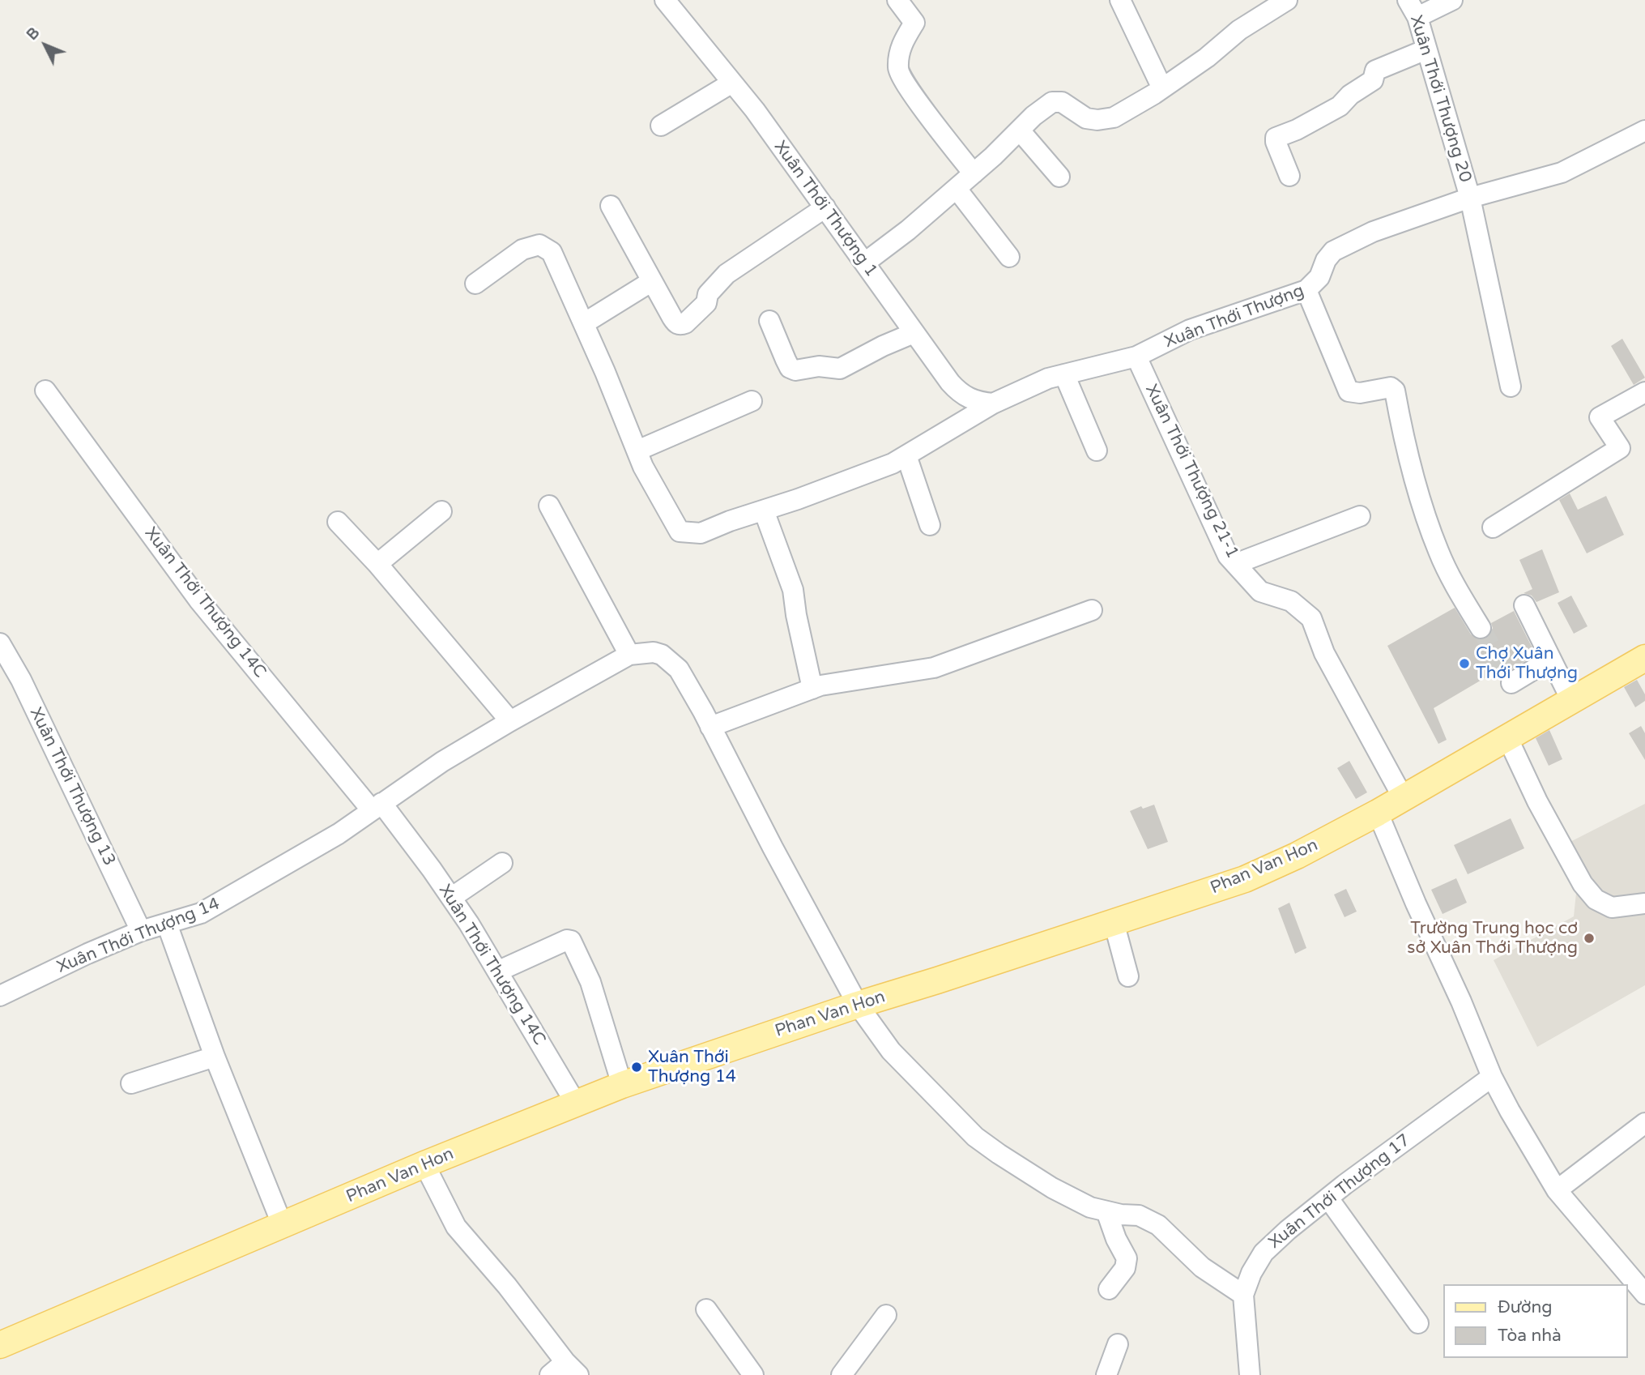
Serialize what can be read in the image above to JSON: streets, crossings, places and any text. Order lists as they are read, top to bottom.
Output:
{
  "streets": {
    "main road": ["Phan Van Hon"],
    "street": [
      "Xuân Thới Thượng 20",
      "Xuân Thới Thượng 1",
      "Xuân Thới Thượng",
      "Xuân Thới Thượng 21-1",
      "Xuân Thới Thượng 14C",
      "Xuân Thới Thượng 13",
      "Xuân Thới Thượng 14",
      "Xuân Thới Thượng 17"
    ]
  },
  "crossings": [
    ["Xuân Thới Thượng 20", "Xuân Thới Thượng"],
    ["Xuân Thới Thượng 1", "Xuân Thới Thượng"],
    ["Xuân Thới Thượng", "Xuân Thới Thượng 21-1"],
    ["Xuân Thới Thượng 21-1", "Phan Van Hon"],
    ["Xuân Thới Thượng 14C", "Phan Van Hon"],
    ["Xuân Thới Thượng 14C", "Xuân Thới Thượng 14"],
    ["Xuân Thới Thượng 13", "Xuân Thới Thượng 14"],
    ["Phan Van Hon", "Xuân Thới Thượng 14"],
    ["Xuân Thới Thượng 14", "Xuân Thới Thượng 17"]
  ],
  "places": ["Chợ Xuân Thới Thượng", "Trường Trung học cơ sở Xuân Thới Thượng", "Xuân Thới Thượng 14"],
  "legend": ["Đường", "Tòa nhà"],
  "north": "top left"
}
